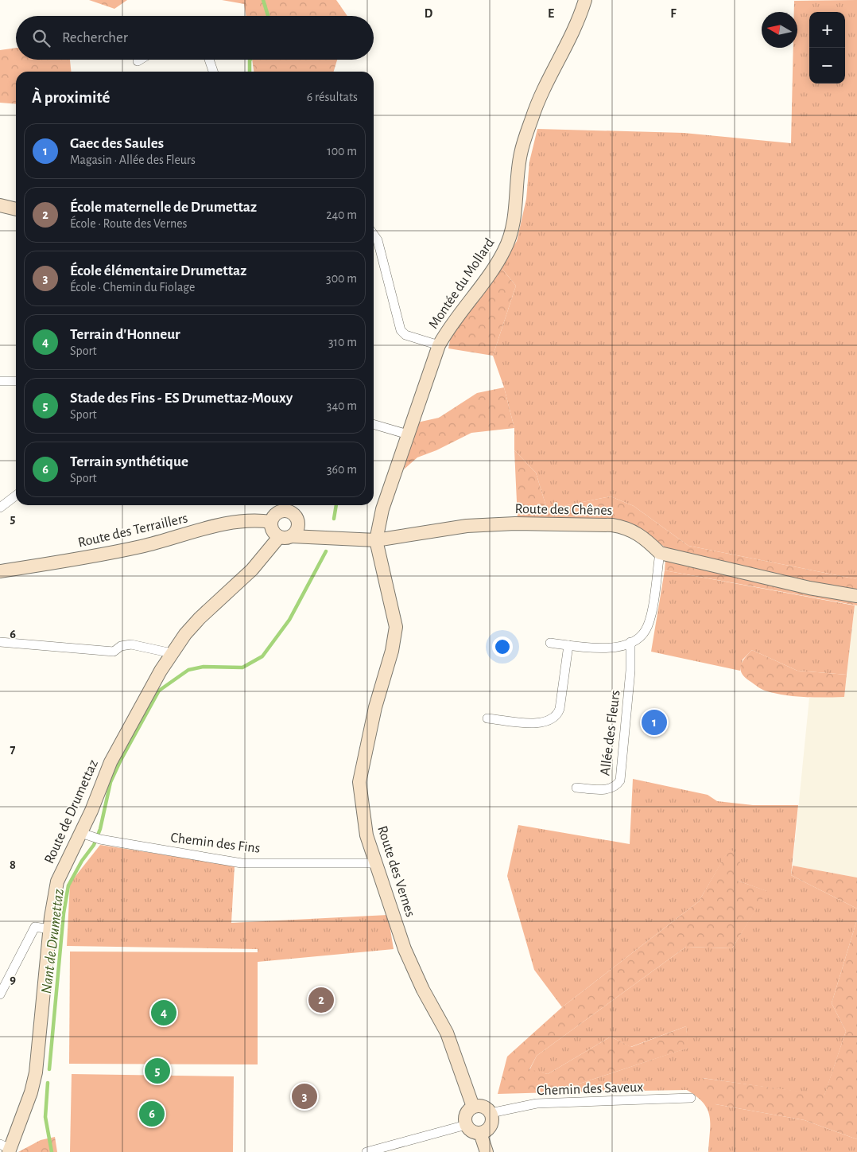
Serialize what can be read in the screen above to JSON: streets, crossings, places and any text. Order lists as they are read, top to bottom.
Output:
{
  "streets": {
    "street": [
      "Montée du Mollard",
      "Route des Chênes",
      "Route des Terraillers",
      "Allée des Fleurs",
      "Route de Drumettaz",
      "Chemin des Fins",
      "Route des Vernes",
      "Chemin des Saveux"
    ]
  },
  "crossings": [
    ["Montée du Mollard", "Route des Chênes"],
    ["Montée du Mollard", "Route des Vernes"],
    ["Route des Chênes", "Route de Drumettaz"],
    ["Route des Chênes", "Route des Vernes"],
    ["Route de Drumettaz", "Chemin des Fins"],
    ["Chemin des Fins", "Route des Vernes"],
    ["Route des Vernes", "Chemin des Saveux"]
  ],
  "water": ["Nant de Drumettaz"],
  "north": "left",
  "page": {
    "map_buttons": ["+", "−"],
    "search": "Rechercher",
    "heading": ["À proximité", "6 résultats"],
    "list": [
      {
        "mark": "1",
        "name": "Gaec des Saules",
        "note": "Magasin · Allée des Fleurs",
        "value": "100 m"
      },
      {
        "mark": "2",
        "name": "École maternelle de Drumettaz",
        "note": "École · Route des Vernes",
        "value": "240 m"
      },
      {
        "mark": "3",
        "name": "École élémentaire Drumettaz",
        "note": "École · Chemin du Fiolage",
        "value": "300 m"
      },
      {
        "mark": "4",
        "name": "Terrain d'Honneur",
        "note": "Sport",
        "value": "310 m"
      },
      {
        "mark": "5",
        "name": "Stade des Fins - ES Drumettaz-Mouxy",
        "note": "Sport",
        "value": "340 m"
      },
      {
        "mark": "6",
        "name": "Terrain synthétique",
        "note": "Sport",
        "value": "360 m"
      }
    ],
    "pins": [
      "1",
      "2",
      "4",
      "5",
      "3",
      "6"
    ]
  },
  "grid": {
    "columns": ["D", "E", "F"],
    "rows": [
      "5",
      "6",
      "7",
      "8",
      "9"
    ]
  }
}
